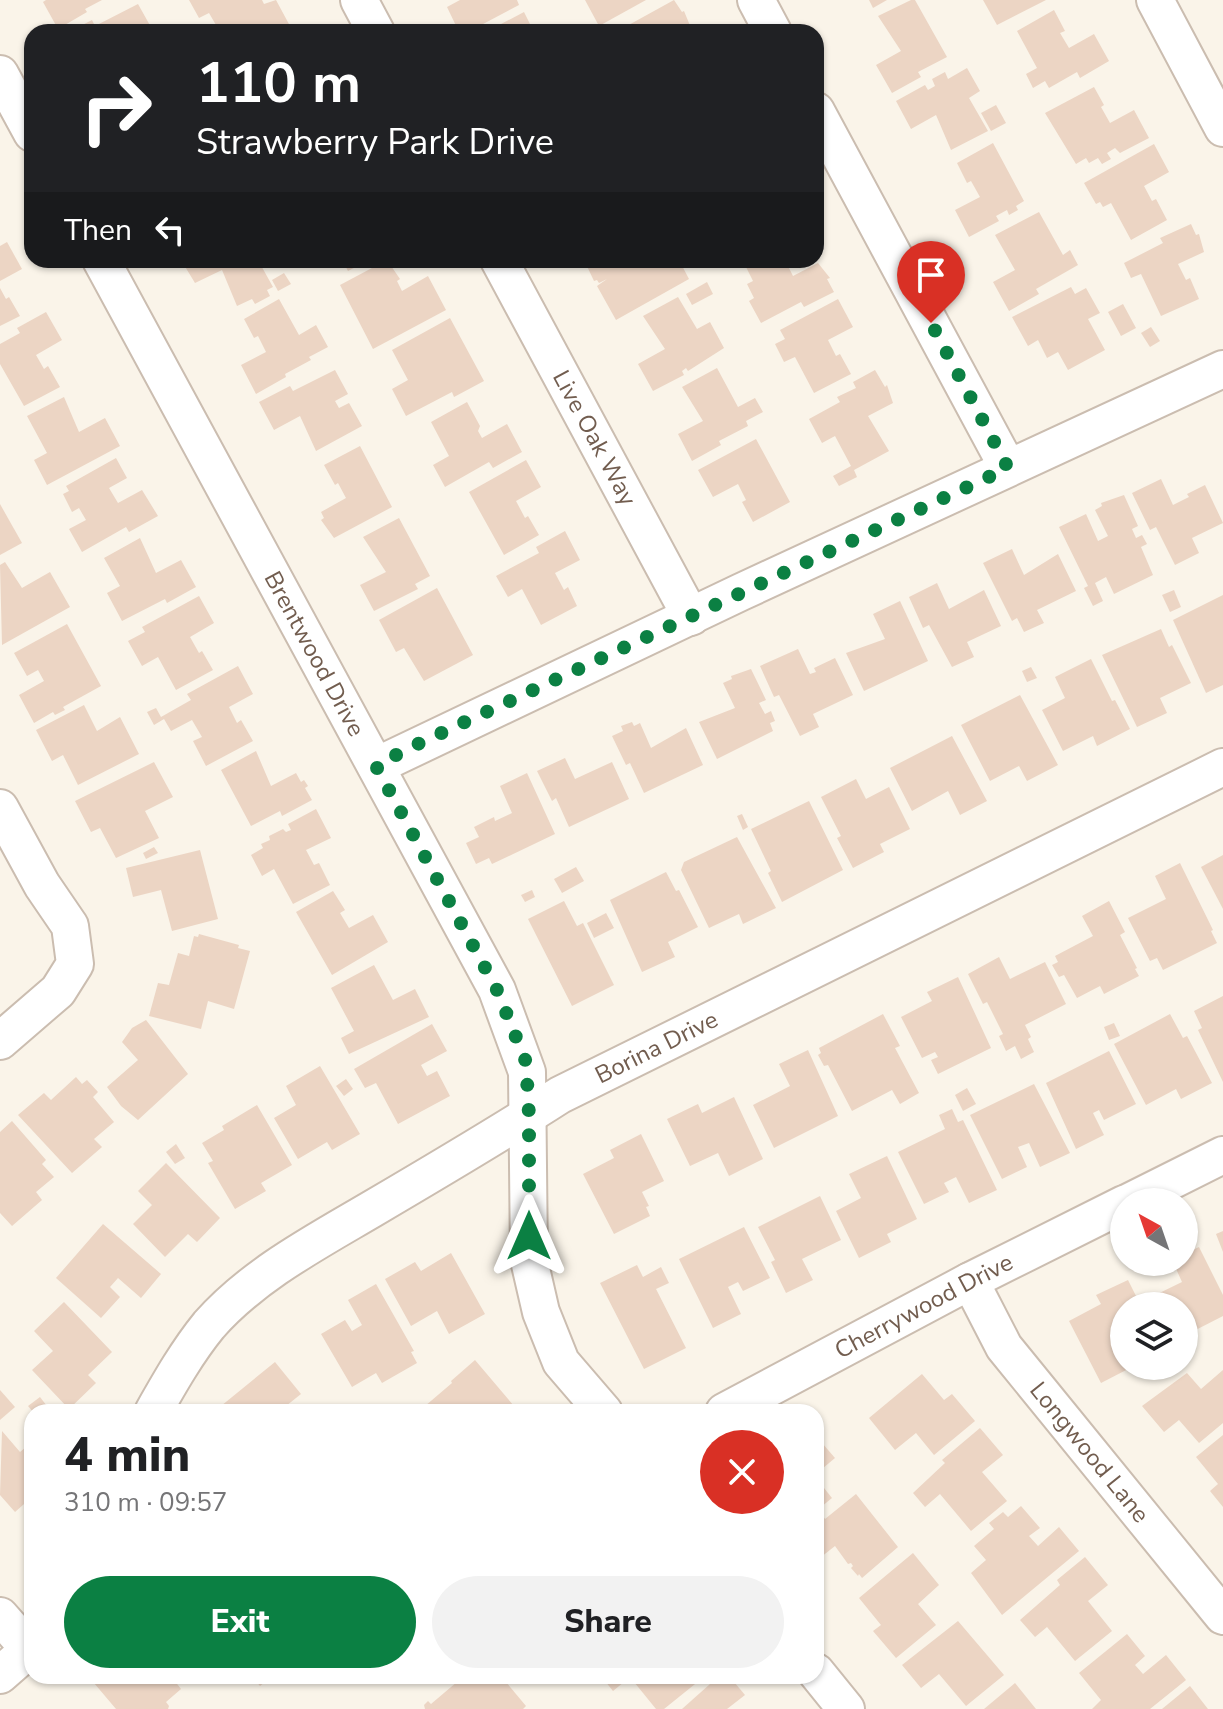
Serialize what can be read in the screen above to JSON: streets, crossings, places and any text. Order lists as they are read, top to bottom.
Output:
{
  "streets": {
    "street": [
      "Live Oak Way",
      "Brentwood Drive",
      "Borina Drive",
      "Cherrywood Drive",
      "Longwood Lane"
    ]
  },
  "crossings": [
    ["Brentwood Drive", "Borina Drive"],
    ["Cherrywood Drive", "Longwood Lane"]
  ],
  "north": "top left",
  "page": {
    "turn": ["110 m", "Strawberry Park Drive"],
    "then": "Then",
    "heading": ["4 min", "310 m · 09:57"],
    "buttons": ["Exit", "Share"]
  }
}
